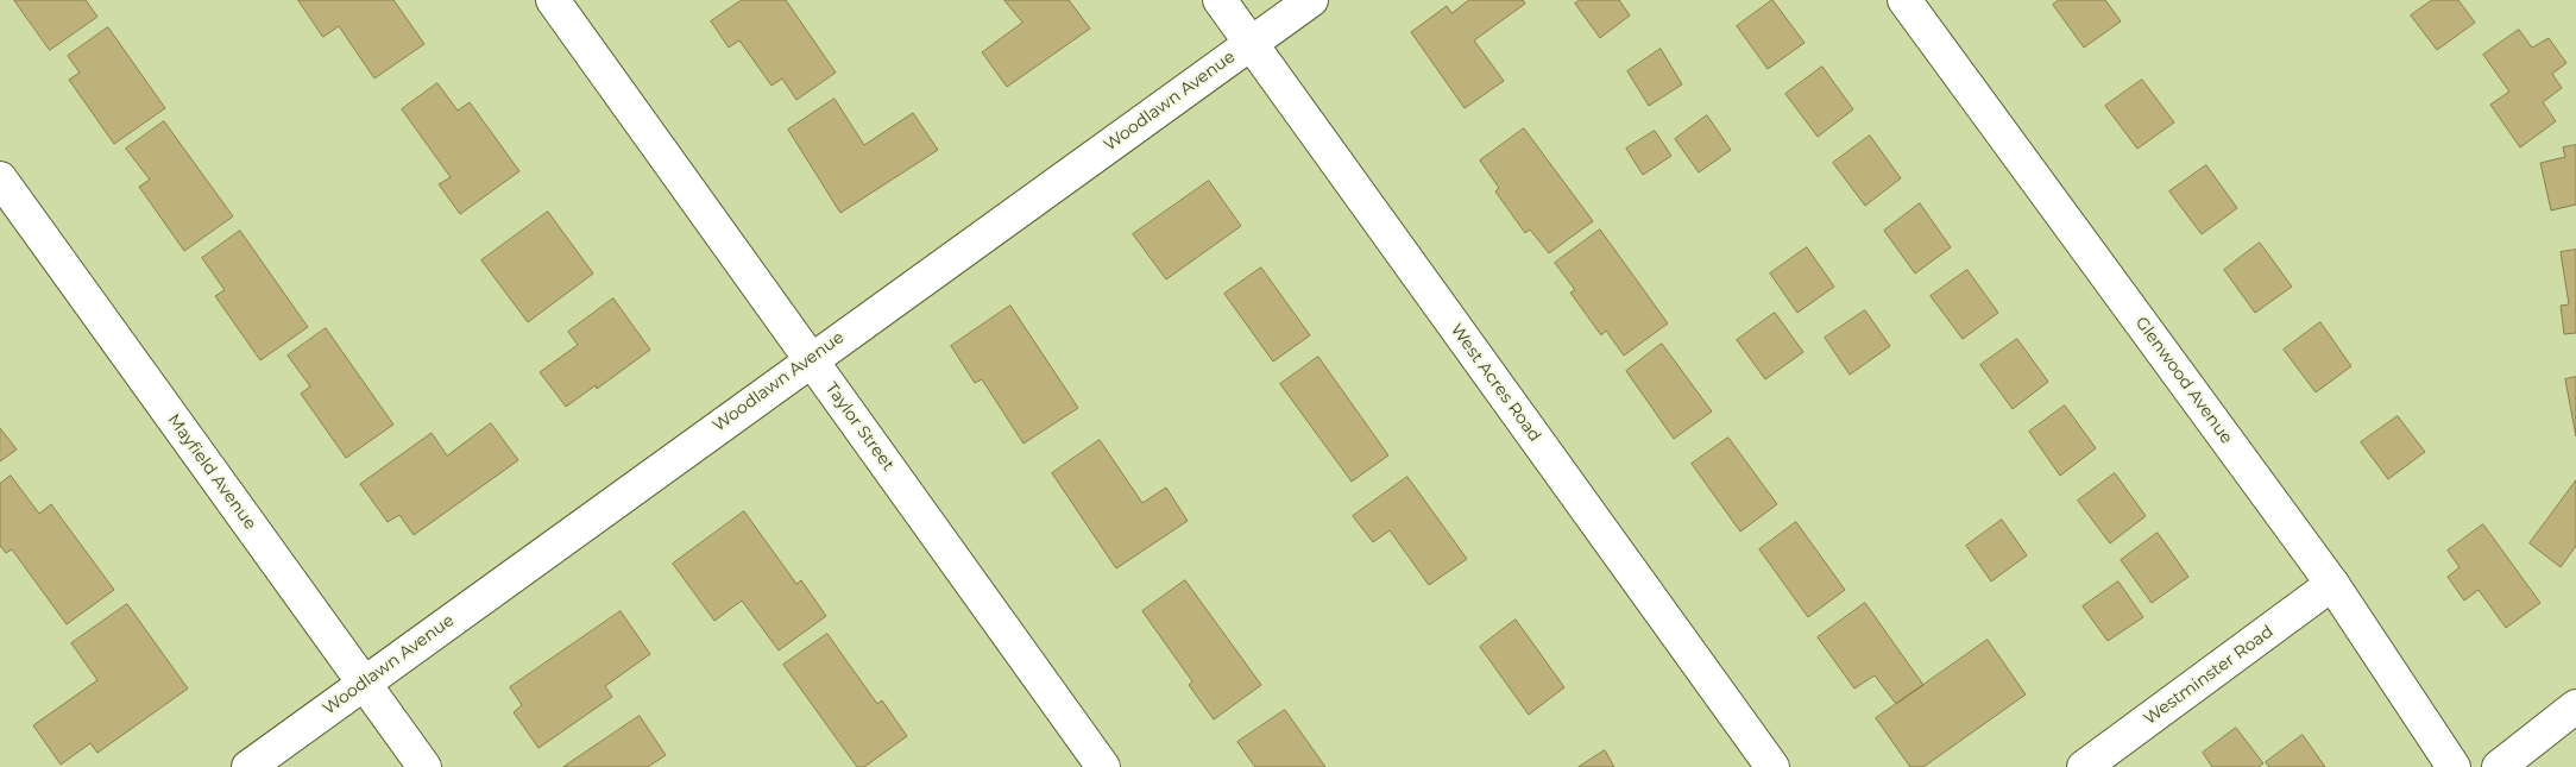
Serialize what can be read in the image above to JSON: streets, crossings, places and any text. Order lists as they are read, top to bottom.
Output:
{
  "streets": {
    "street": [
      "Woodlawn Avenue",
      "Glenwood Avenue",
      "West Acres Road",
      "Taylor Street",
      "Mayfield Avenue",
      "Westminster Road"
    ]
  },
  "crossings": [
    ["Woodlawn Avenue", "West Acres Road"],
    ["Woodlawn Avenue", "Taylor Street"],
    ["Woodlawn Avenue", "Mayfield Avenue"],
    ["Glenwood Avenue", "Westminster Road"]
  ]
}
